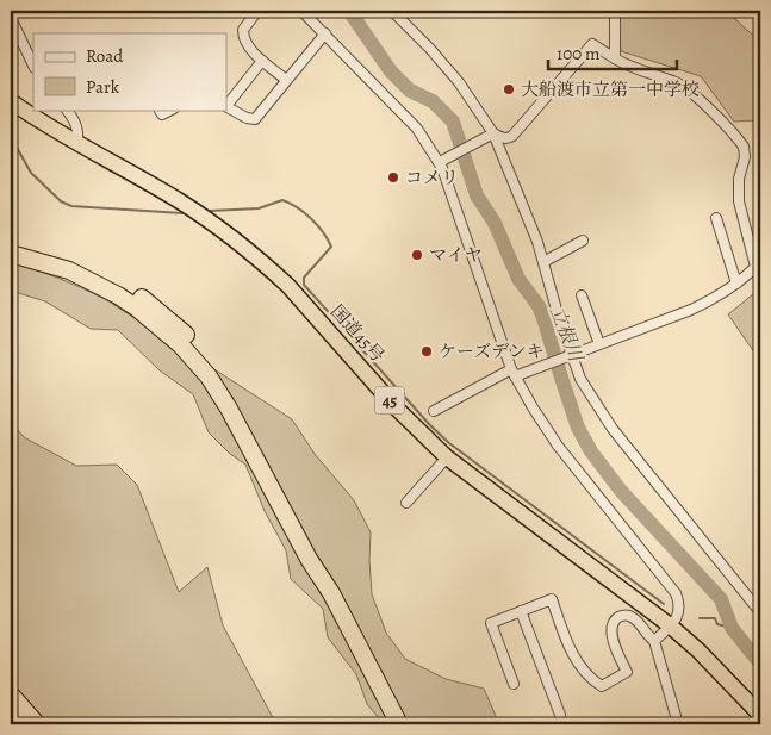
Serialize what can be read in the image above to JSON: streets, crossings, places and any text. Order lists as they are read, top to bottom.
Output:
{
  "streets": {
    "highway": ["国道45号", "45"]
  },
  "water": ["立根川"],
  "places": [
    "大船渡市立第一中学校",
    "コメリ",
    "マイヤ",
    "ケーズデンキ"
  ],
  "legend": ["Road", "Park"],
  "scale_bar": "100 m"
}
